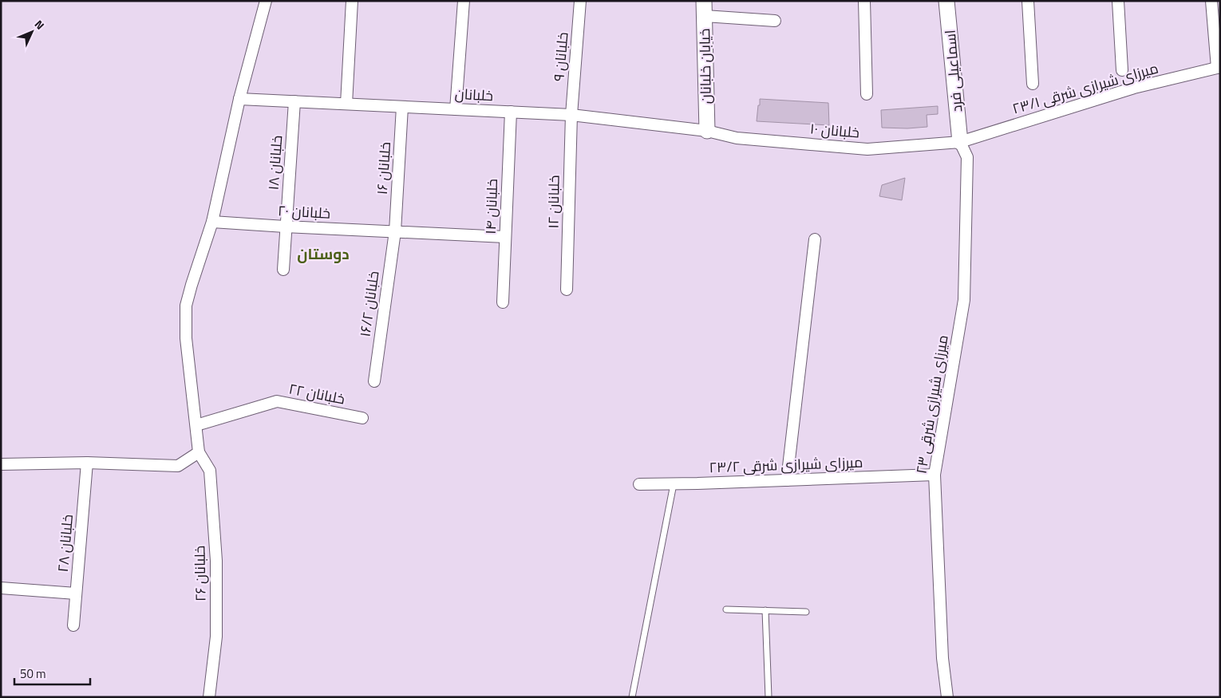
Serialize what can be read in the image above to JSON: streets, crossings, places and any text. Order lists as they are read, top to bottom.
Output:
{
  "streets": {
    "street": [
      "۹ خلبانان",
      "خیابان خلبانان",
      "اسماعیلی فرد",
      "۲۳/۱ میرزای شیرازی شرقی",
      "خلبانان",
      "۱۰ خلبانان",
      "۱۸ خلبانان",
      "۱۶ خلبانان",
      "۱۲ خلبانان",
      "۱۴ خلبانان",
      "۲۰ خلبانان",
      "۱۶/۲ خلبانان",
      "۲۲ خلبانان",
      "۲۳ میرزای شیرازی شرقی",
      "۲۳/۲ میرزای شیرازی شرقی",
      "۲۸ خلبانان",
      "۲۶ خلبانان"
    ]
  },
  "crossings": [
    ["۹ خلبانان", "خلبانان"],
    ["۹ خلبانان", "۱۲ خلبانان"],
    ["خیابان خلبانان", "خلبانان"],
    ["خیابان خلبانان", "۱۰ خلبانان"],
    ["اسماعیلی فرد", "۲۳/۱ میرزای شیرازی شرقی"],
    ["اسماعیلی فرد", "۱۰ خلبانان"],
    ["اسماعیلی فرد", "۲۳ میرزای شیرازی شرقی"],
    ["۲۳/۱ میرزای شیرازی شرقی", "۱۰ خلبانان"],
    ["۲۳/۱ میرزای شیرازی شرقی", "۲۳ میرزای شیرازی شرقی"],
    ["خلبانان", "۱۰ خلبانان"],
    ["خلبانان", "۱۸ خلبانان"],
    ["خلبانان", "۱۶ خلبانان"],
    ["خلبانان", "۱۲ خلبانان"],
    ["خلبانان", "۱۴ خلبانان"],
    ["۱۰ خلبانان", "۲۳ میرزای شیرازی شرقی"],
    ["۱۸ خلبانان", "۲۰ خلبانان"],
    ["۱۶ خلبانان", "۲۰ خلبانان"],
    ["۱۶ خلبانان", "۱۶/۲ خلبانان"],
    ["۱۴ خلبانان", "۲۰ خلبانان"],
    ["۲۰ خلبانان", "۱۶/۲ خلبانان"],
    ["۲۳ میرزای شیرازی شرقی", "۲۳/۲ میرزای شیرازی شرقی"]
  ],
  "districts": ["دوستان"],
  "scale_bar": "50 m",
  "north": "top right"
}
